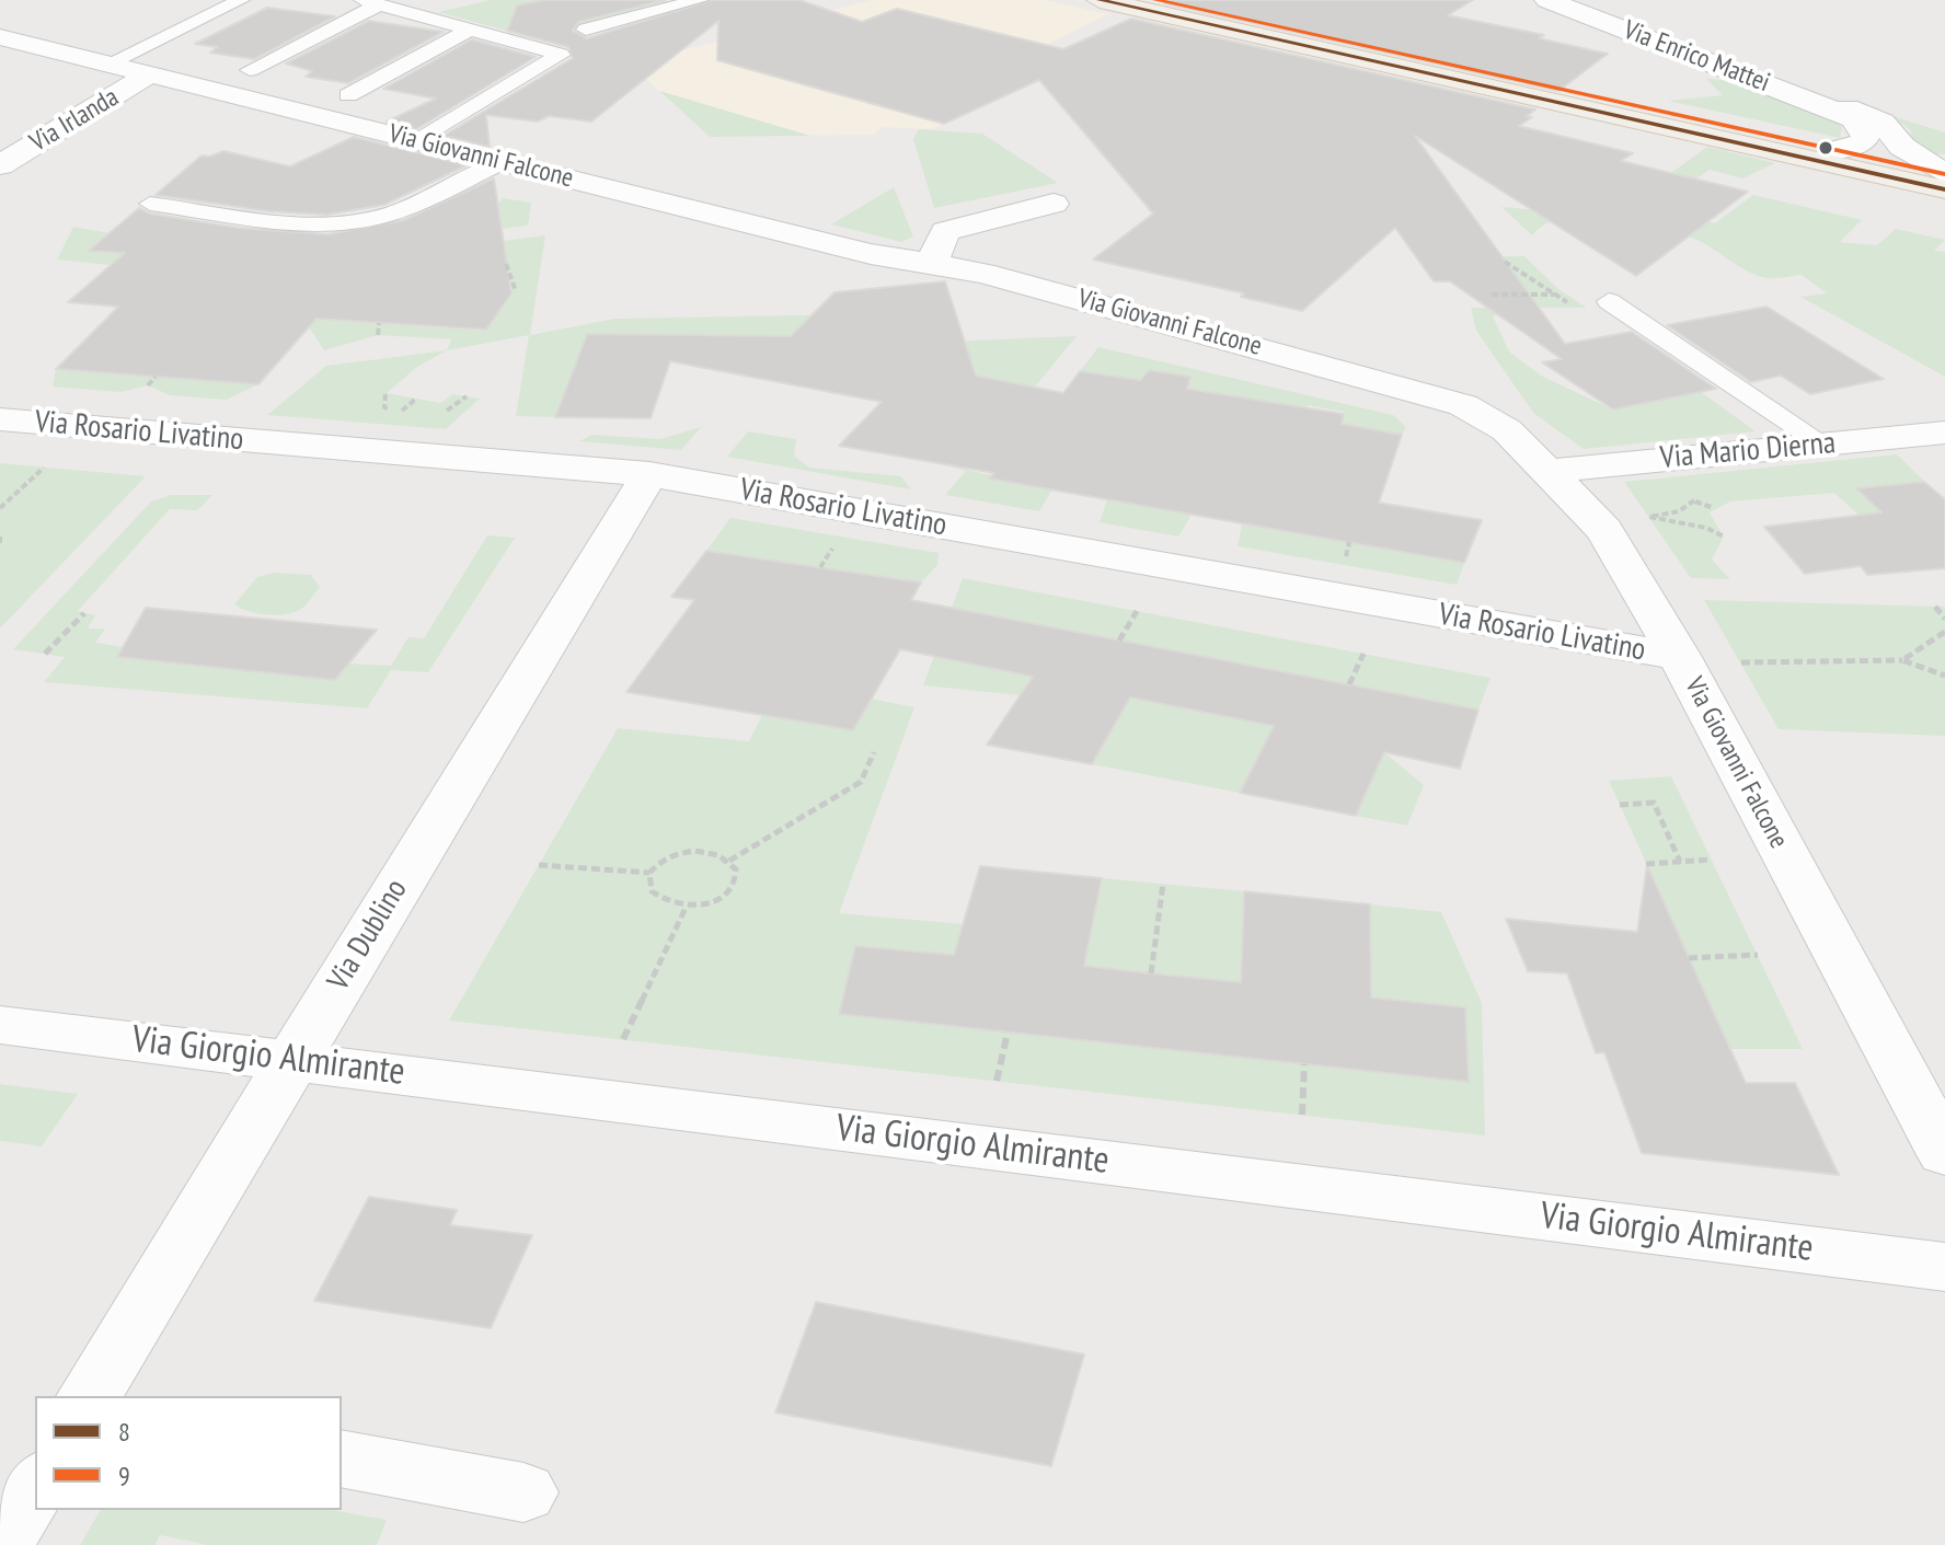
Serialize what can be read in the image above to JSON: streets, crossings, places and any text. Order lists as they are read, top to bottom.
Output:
{
  "streets": {
    "street": [
      "Via Enrico Mattei",
      "Via Irlanda",
      "Via Giovanni Falcone",
      "Via Rosario Livatino",
      "Via Mario Dierna",
      "Via Dublino",
      "Via Giorgio Almirante"
    ]
  },
  "crossings": [
    ["Via Irlanda", "Via Giovanni Falcone"],
    ["Via Giovanni Falcone", "Via Rosario Livatino"],
    ["Via Giovanni Falcone", "Via Mario Dierna"],
    ["Via Rosario Livatino", "Via Dublino"],
    ["Via Dublino", "Via Giorgio Almirante"]
  ],
  "lines": ["transit line 8", "transit line 9"],
  "legend": ["8", "9"]
}
